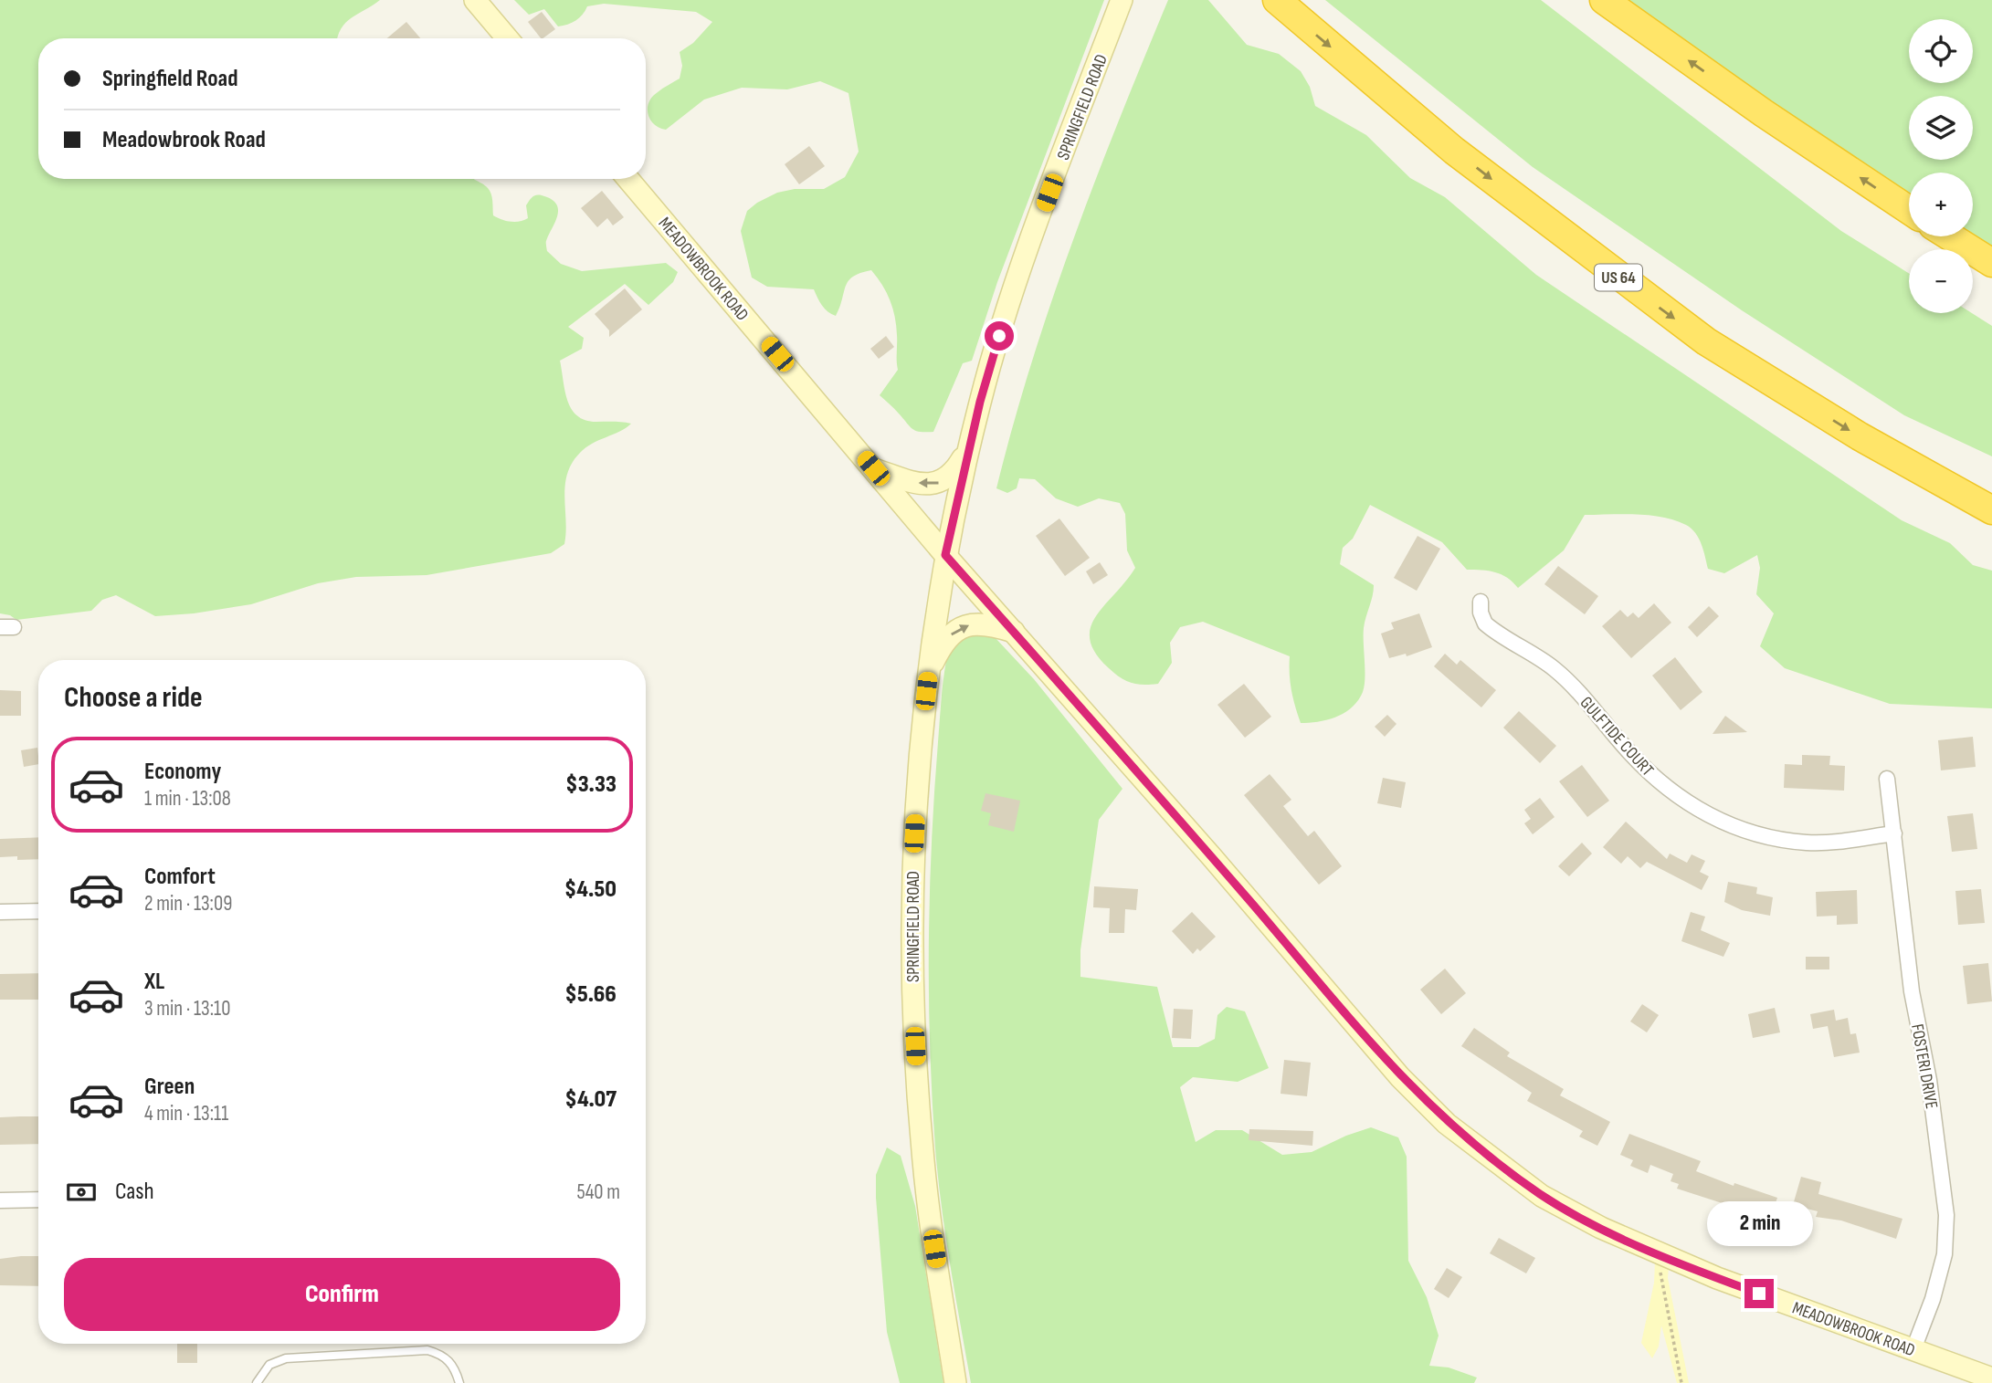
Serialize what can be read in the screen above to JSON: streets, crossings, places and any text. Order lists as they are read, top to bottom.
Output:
{
  "streets": {
    "highway": ["US 64"],
    "street": [
      "SPRINGFIELD ROAD",
      "MEADOWBROOK ROAD",
      "GULFTIDE COURT",
      "FOSTERI DRIVE"
    ]
  },
  "crossings": [
    ["SPRINGFIELD ROAD", "MEADOWBROOK ROAD"],
    ["MEADOWBROOK ROAD", "FOSTERI DRIVE"],
    ["GULFTIDE COURT", "FOSTERI DRIVE"]
  ],
  "page": {
    "map_buttons": ["+", "−"],
    "banner": ["Springfield Road", "Meadowbrook Road"],
    "heading": "Choose a ride",
    "list": [
      {
        "name": "Economy",
        "note": "1 min · 13:08",
        "value": "$3.33"
      },
      {
        "name": "Comfort",
        "note": "2 min · 13:09",
        "value": "$4.50"
      },
      {
        "name": "XL",
        "note": "3 min · 13:10",
        "value": "$5.66"
      },
      {
        "name": "Green",
        "note": "4 min · 13:11",
        "value": "$4.07"
      }
    ],
    "pay": ["Cash", "540 m"],
    "bubble": "2 min",
    "buttons": "Confirm"
  }
}
